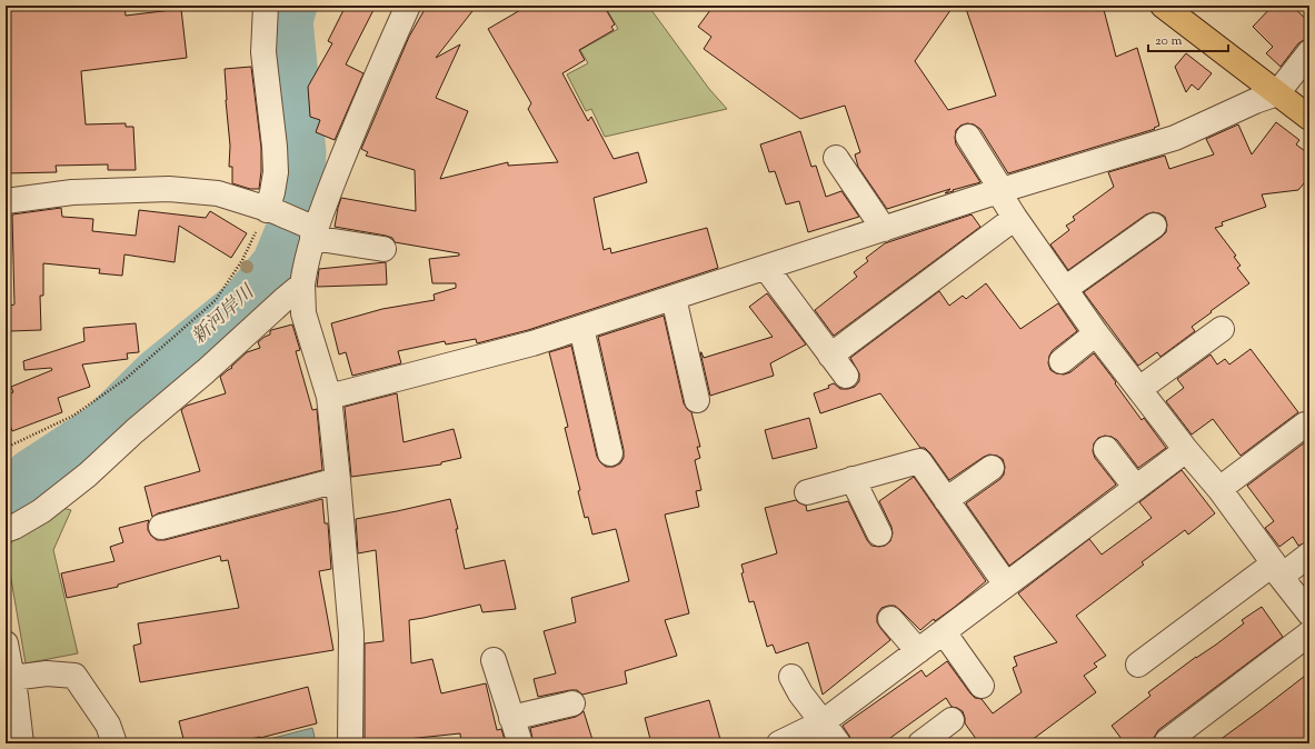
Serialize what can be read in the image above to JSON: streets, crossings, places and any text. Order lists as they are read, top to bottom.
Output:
{
  "water": ["新河岸川"],
  "scale_bar": "20 m"
}
